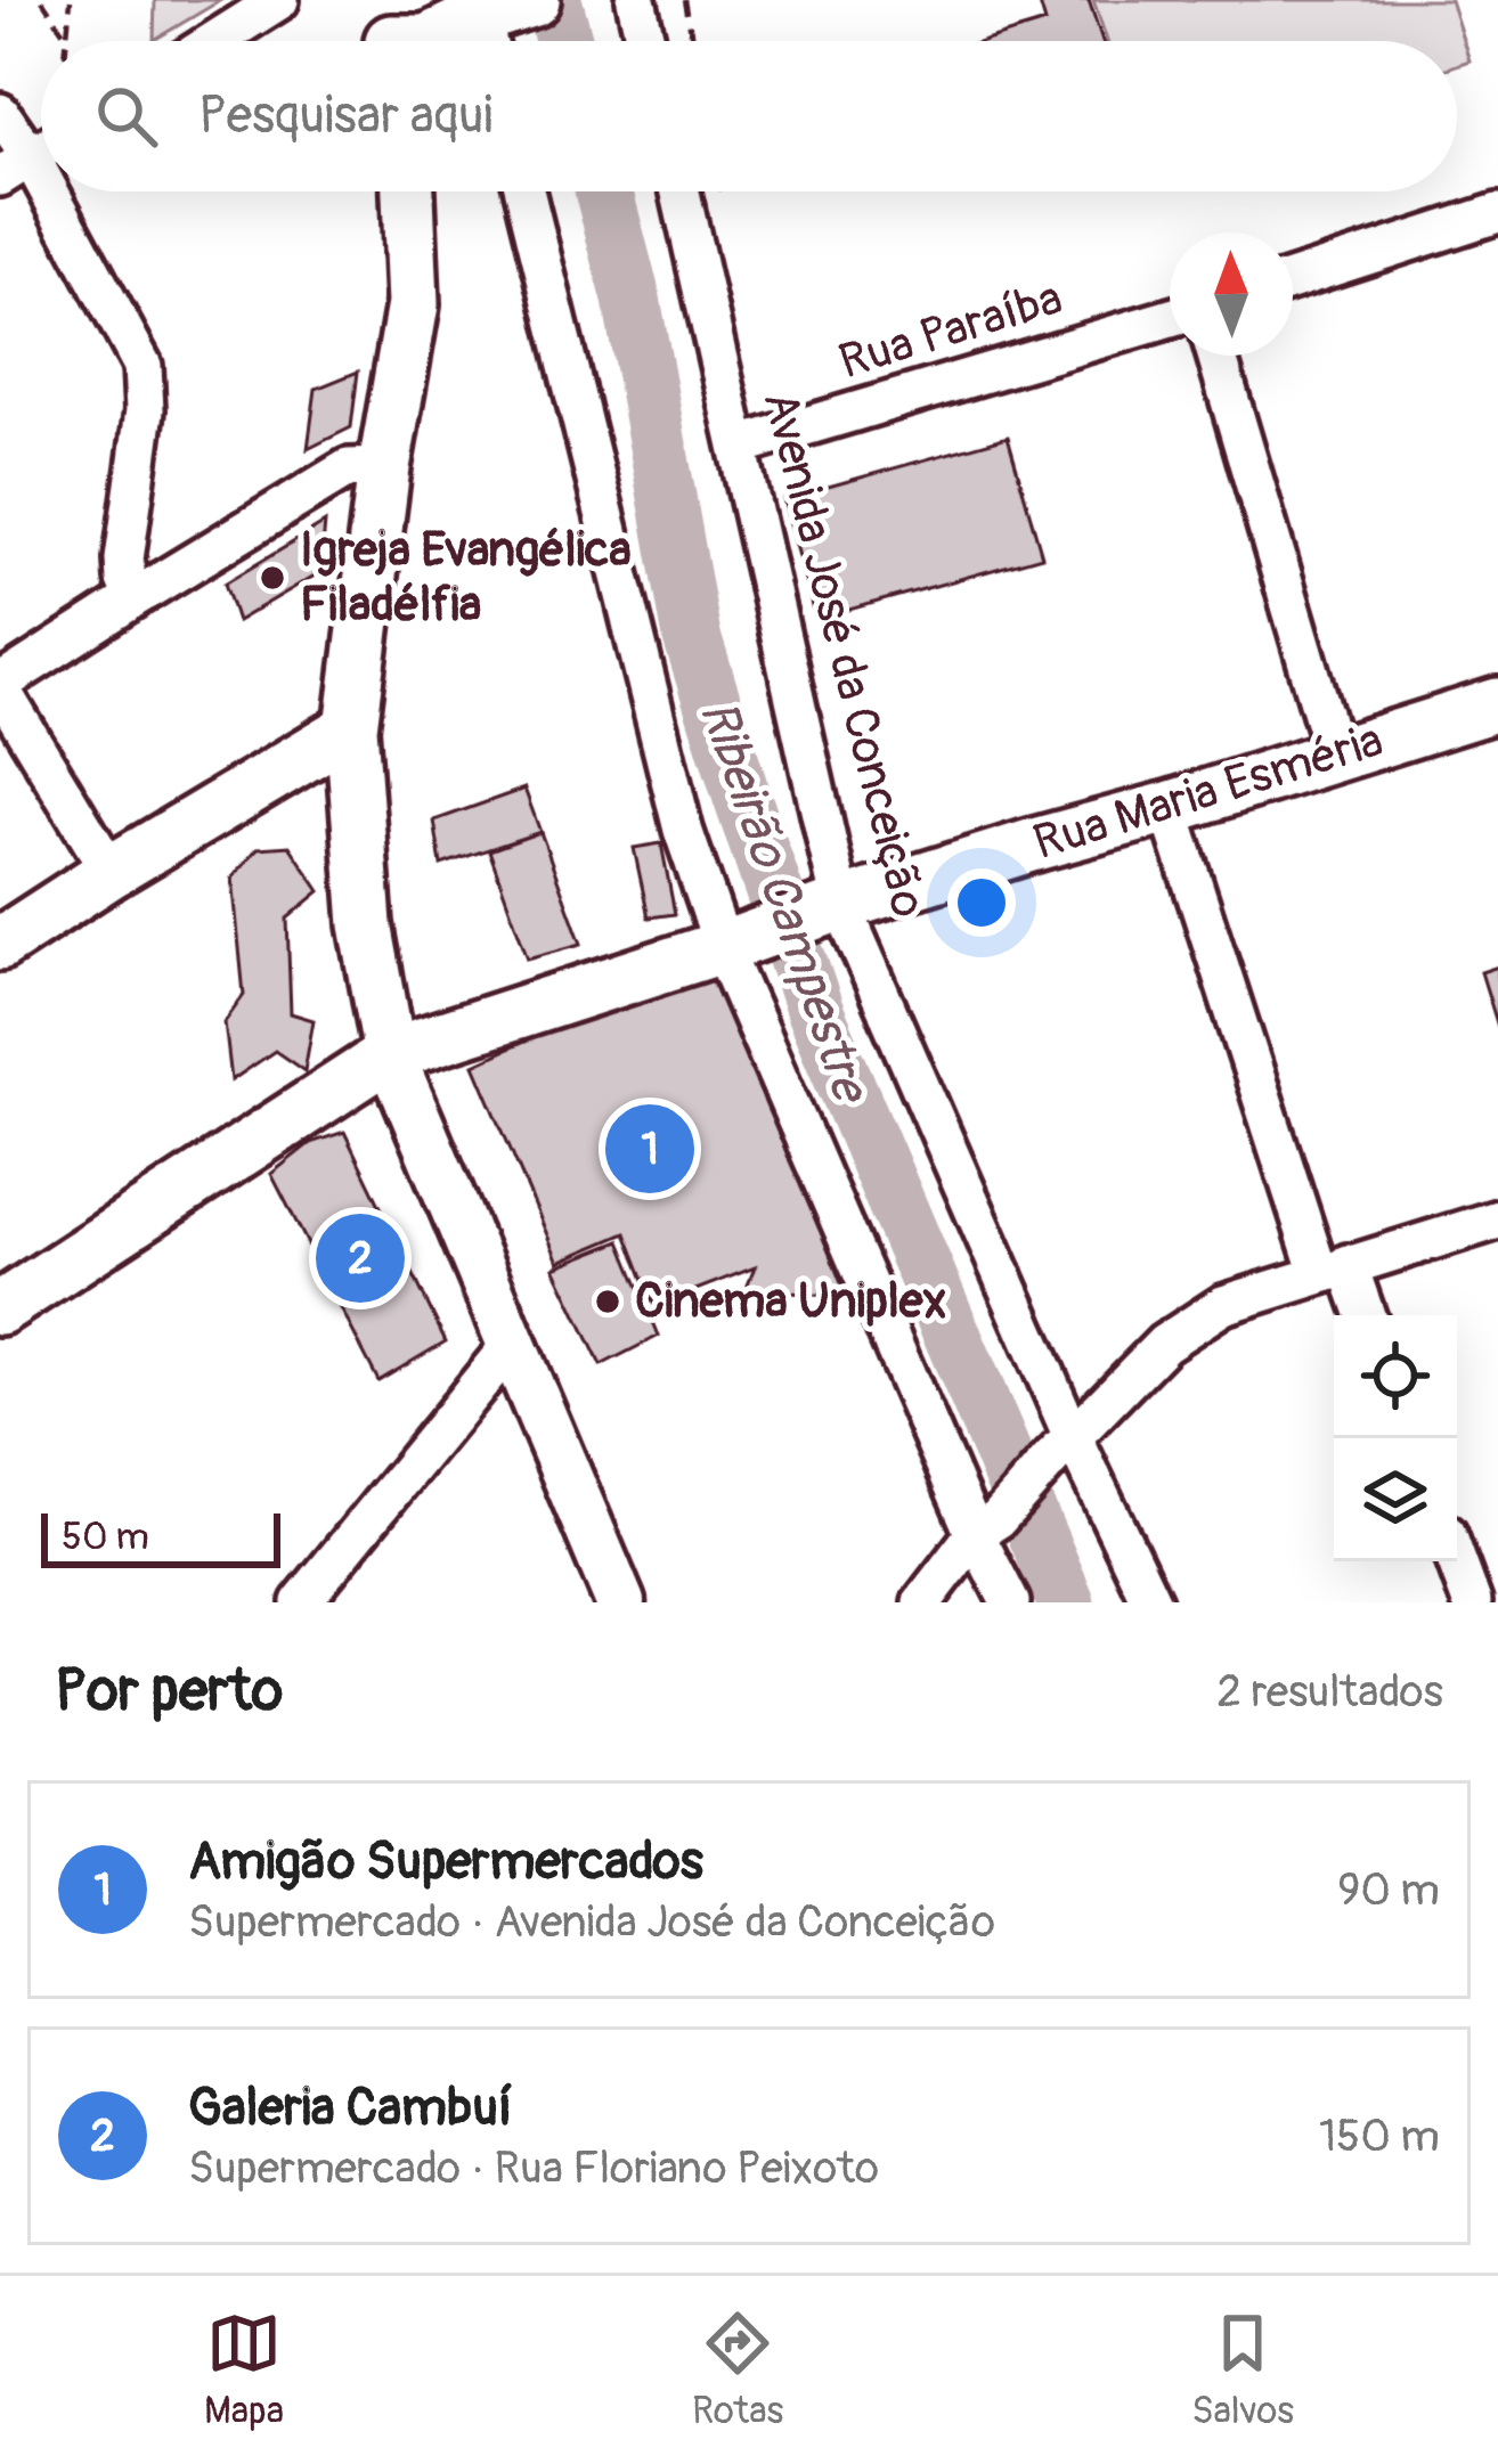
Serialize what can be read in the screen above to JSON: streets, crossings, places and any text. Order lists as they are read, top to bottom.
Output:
{
  "streets": {
    "main road": ["Rua Maria Esméria"],
    "street": ["Rua Paraíba", "Avenida José da Conceição"]
  },
  "crossings": [
    ["Rua Paraíba", "Avenida José da Conceição"],
    ["Avenida José da Conceição", "Rua Maria Esméria"]
  ],
  "water": ["Ribeirão Campestre"],
  "places": ["Igreja Evangélica Filadélfia", "Cinema Uniplex"],
  "scale_bar": "50 m",
  "north": "top",
  "page": {
    "search": "Pesquisar aqui",
    "pins": ["1", "2"],
    "scale": "50 m",
    "heading": ["Por perto", "2 resultados"],
    "list": [
      {
        "mark": "1",
        "name": "Amigão Supermercados",
        "note": "Supermercado · Avenida José da Conceição",
        "value": "90 m"
      },
      {
        "mark": "2",
        "name": "Galeria Cambuí",
        "note": "Supermercado · Rua Floriano Peixoto",
        "value": "150 m"
      }
    ],
    "nav": ["Mapa", "Rotas", "Salvos"]
  }
}
